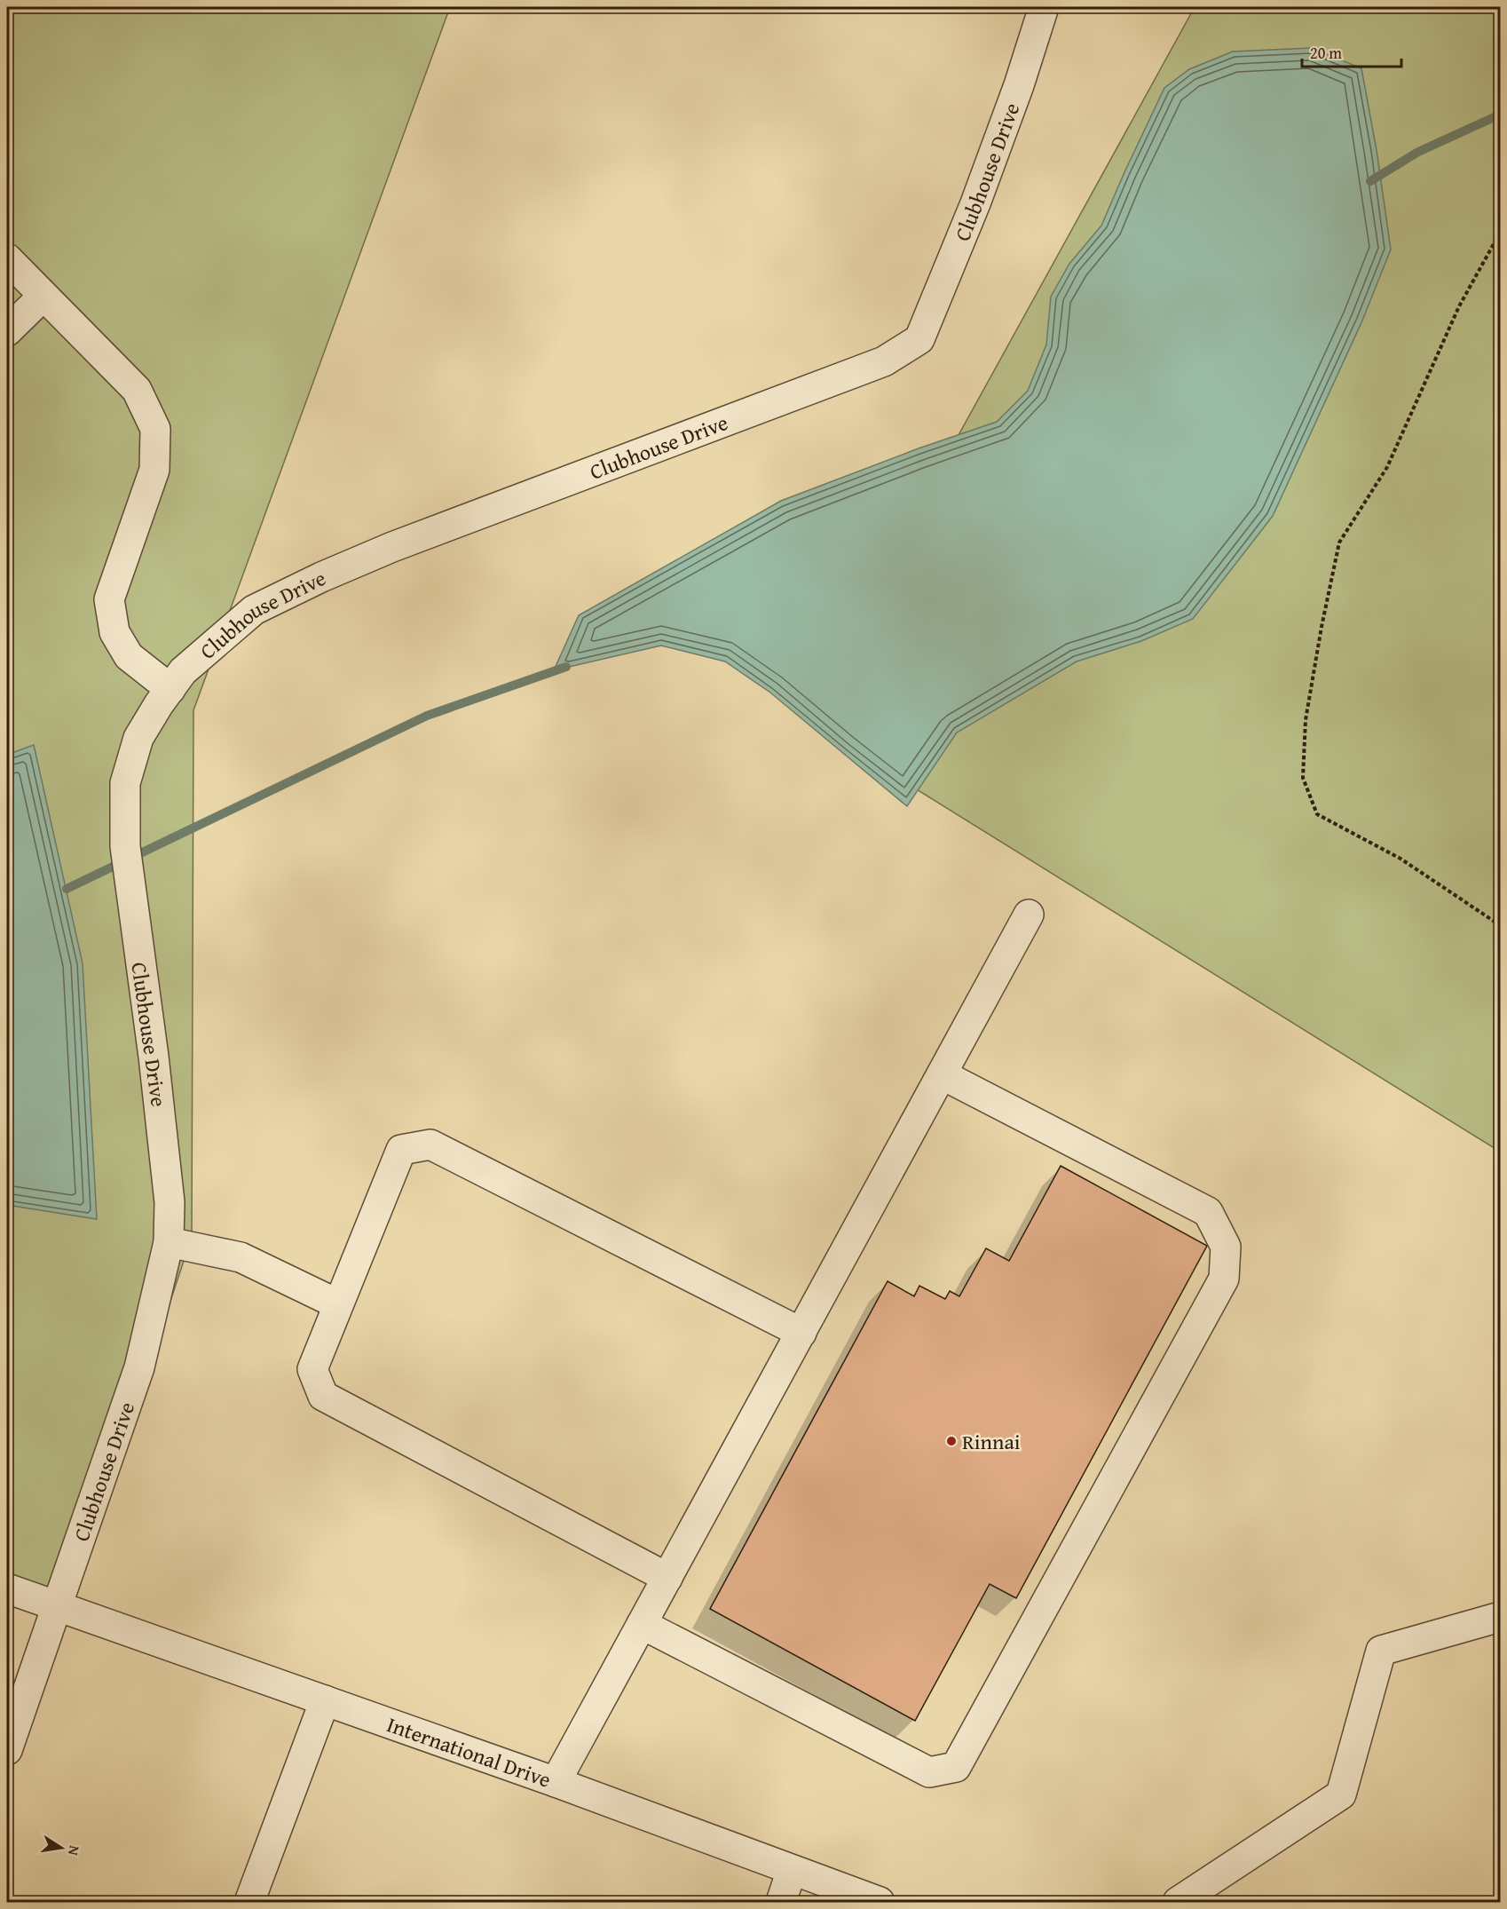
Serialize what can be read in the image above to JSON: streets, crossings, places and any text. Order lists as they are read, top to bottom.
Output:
{
  "streets": {
    "street": ["Clubhouse Drive", "International Drive"]
  },
  "crossings": [
    ["Clubhouse Drive", "International Drive"]
  ],
  "places": ["Rinnai"],
  "scale_bar": "20 m",
  "north": "right"
}
